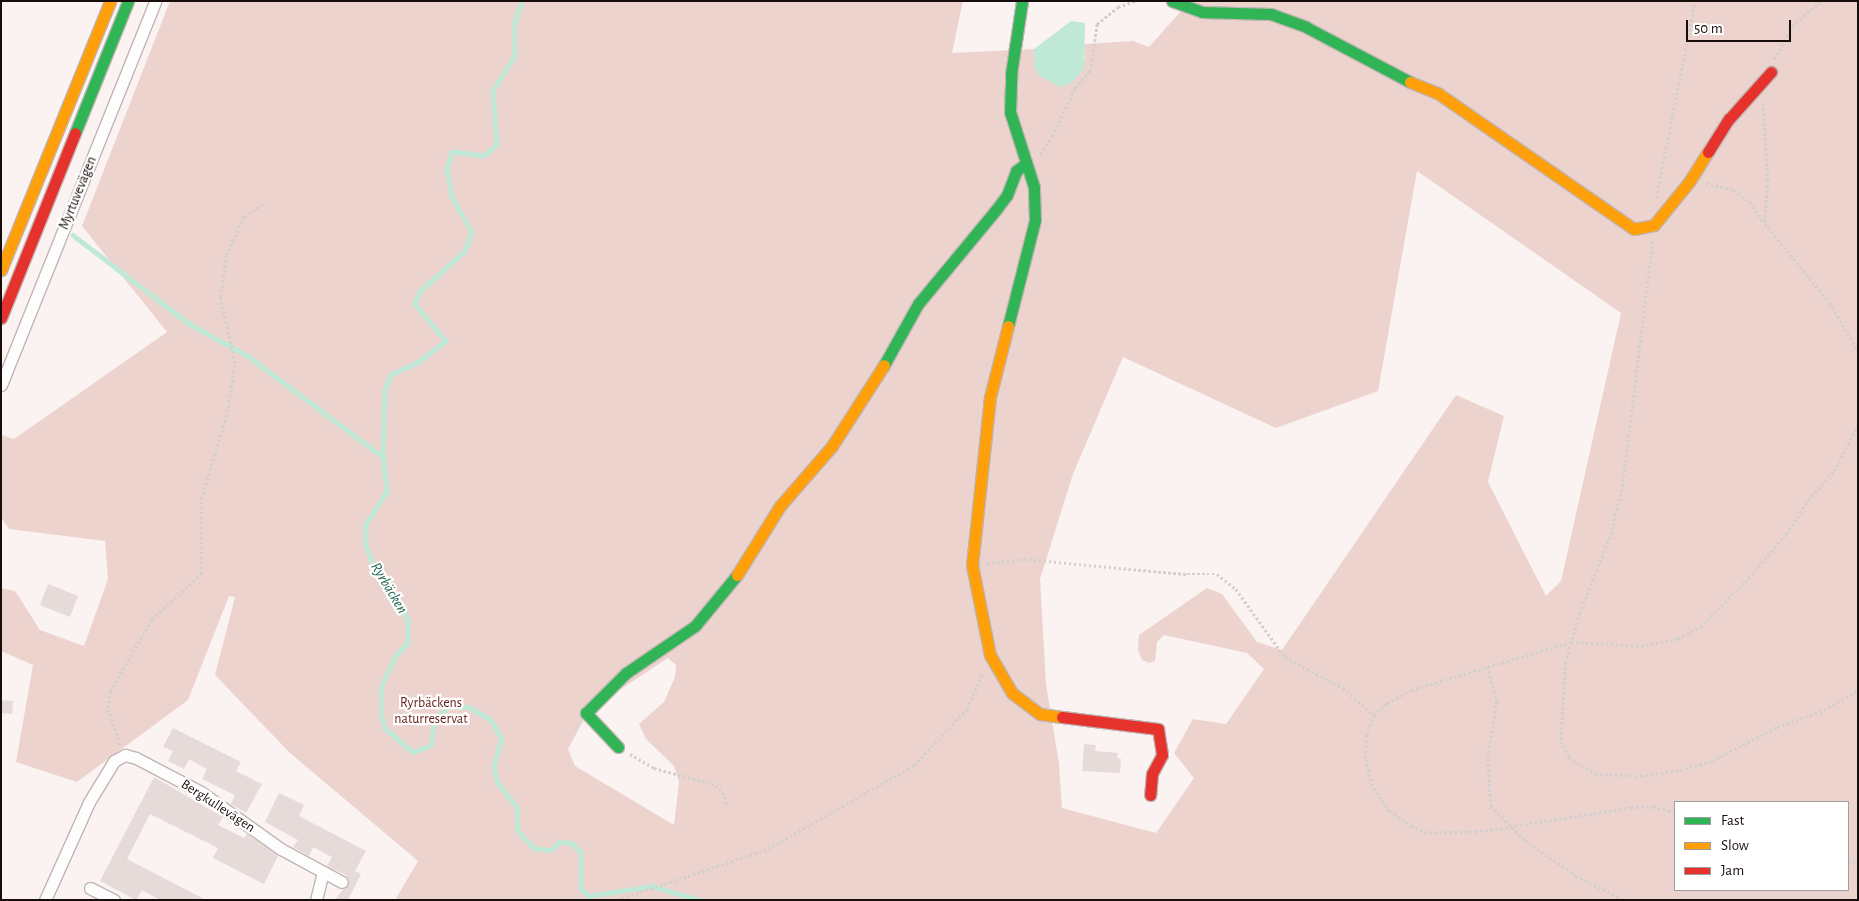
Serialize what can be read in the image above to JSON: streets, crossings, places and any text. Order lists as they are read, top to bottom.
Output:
{
  "streets": {
    "street": ["Myrtuvevägen", "Bergkullevägen"]
  },
  "water": ["Ryrbäcken"],
  "parks": ["Ryrbäckens naturreservat"],
  "legend": ["Fast", "Slow", "Jam"],
  "scale_bar": "50 m"
}
